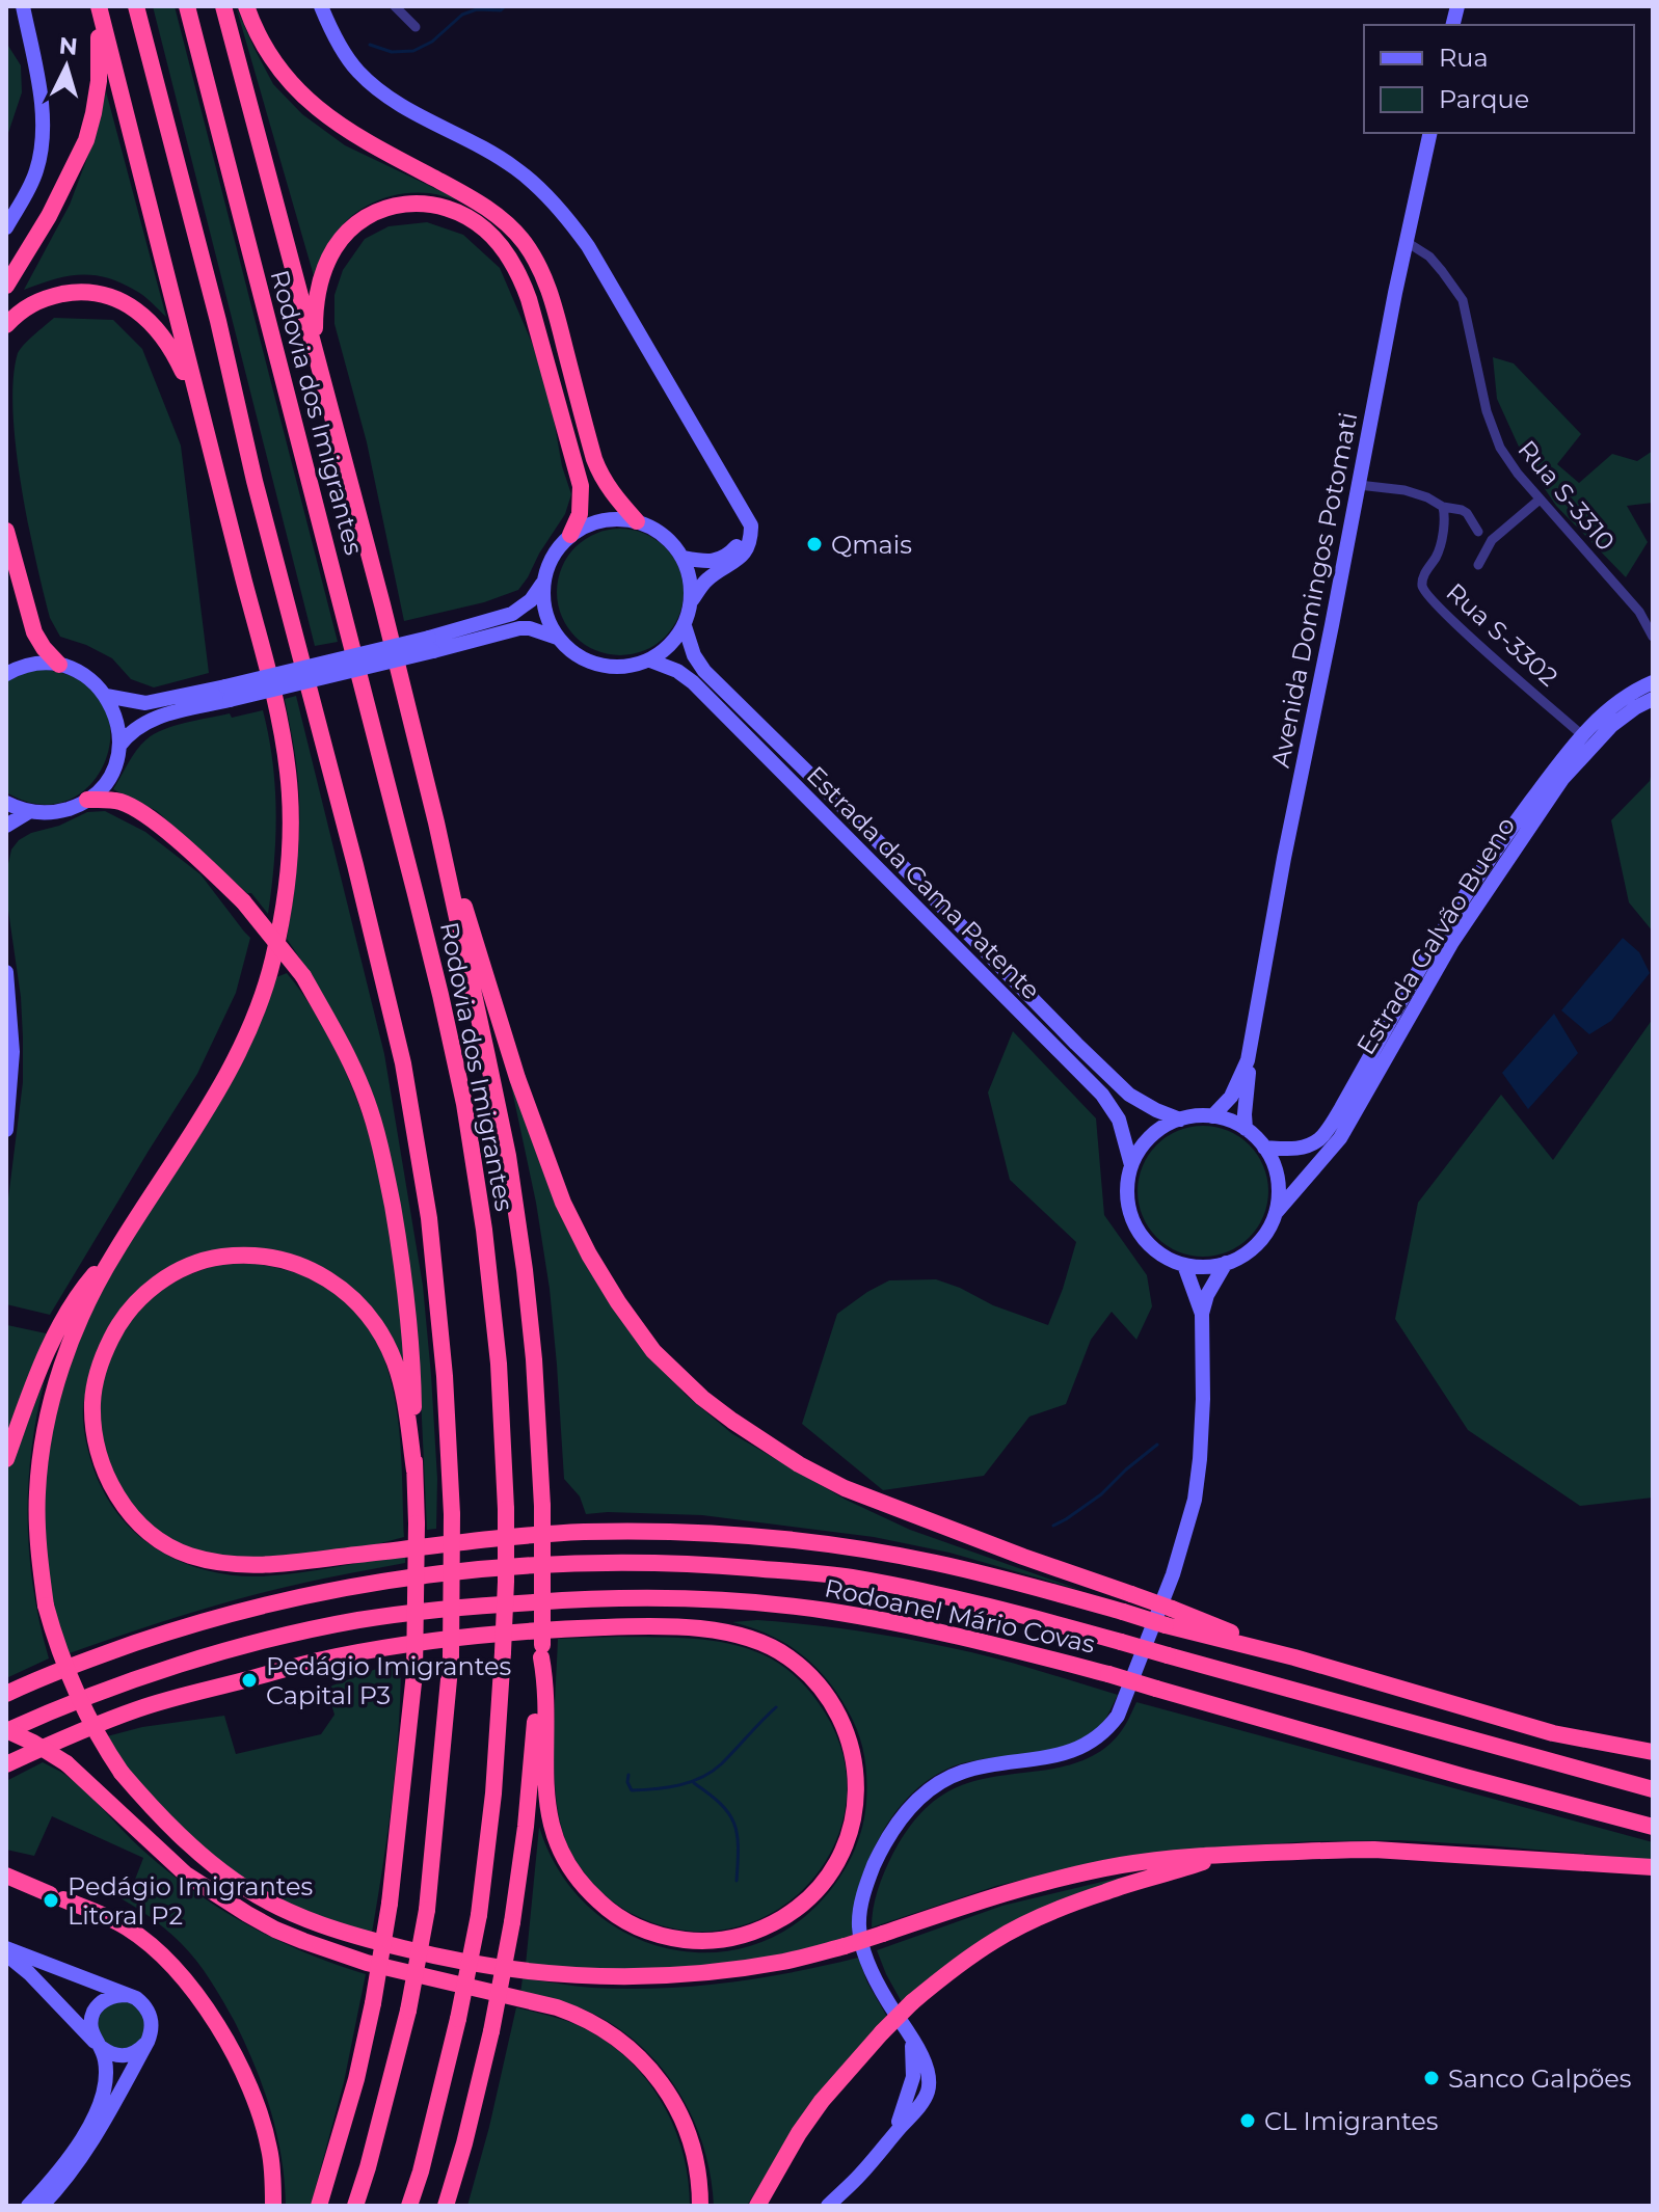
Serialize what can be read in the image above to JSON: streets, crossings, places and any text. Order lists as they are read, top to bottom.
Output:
{
  "streets": {
    "highway": ["Rodovia dos Imigrantes", "Rodoanel Mário Covas"],
    "main road": ["Avenida Domingos Potomati", "Estrada da Cama Patente", "Estrada Galvão Bueno"],
    "street": ["Rua S-3310", "Rua S-3302"]
  },
  "crossings": [
    ["Rua S-3310", "Avenida Domingos Potomati"],
    ["Avenida Domingos Potomati", "Estrada da Cama Patente"],
    ["Avenida Domingos Potomati", "Estrada Galvão Bueno"],
    ["Rua S-3302", "Estrada Galvão Bueno"],
    ["Estrada da Cama Patente", "Estrada Galvão Bueno"]
  ],
  "places": [
    "Qmais",
    "Pedágio Imigrantes Capital P3",
    "Pedágio Imigrantes Litoral P2",
    "Sanco Galpões",
    "CL Imigrantes"
  ],
  "legend": ["Rua", "Parque"],
  "north": "top"
}
